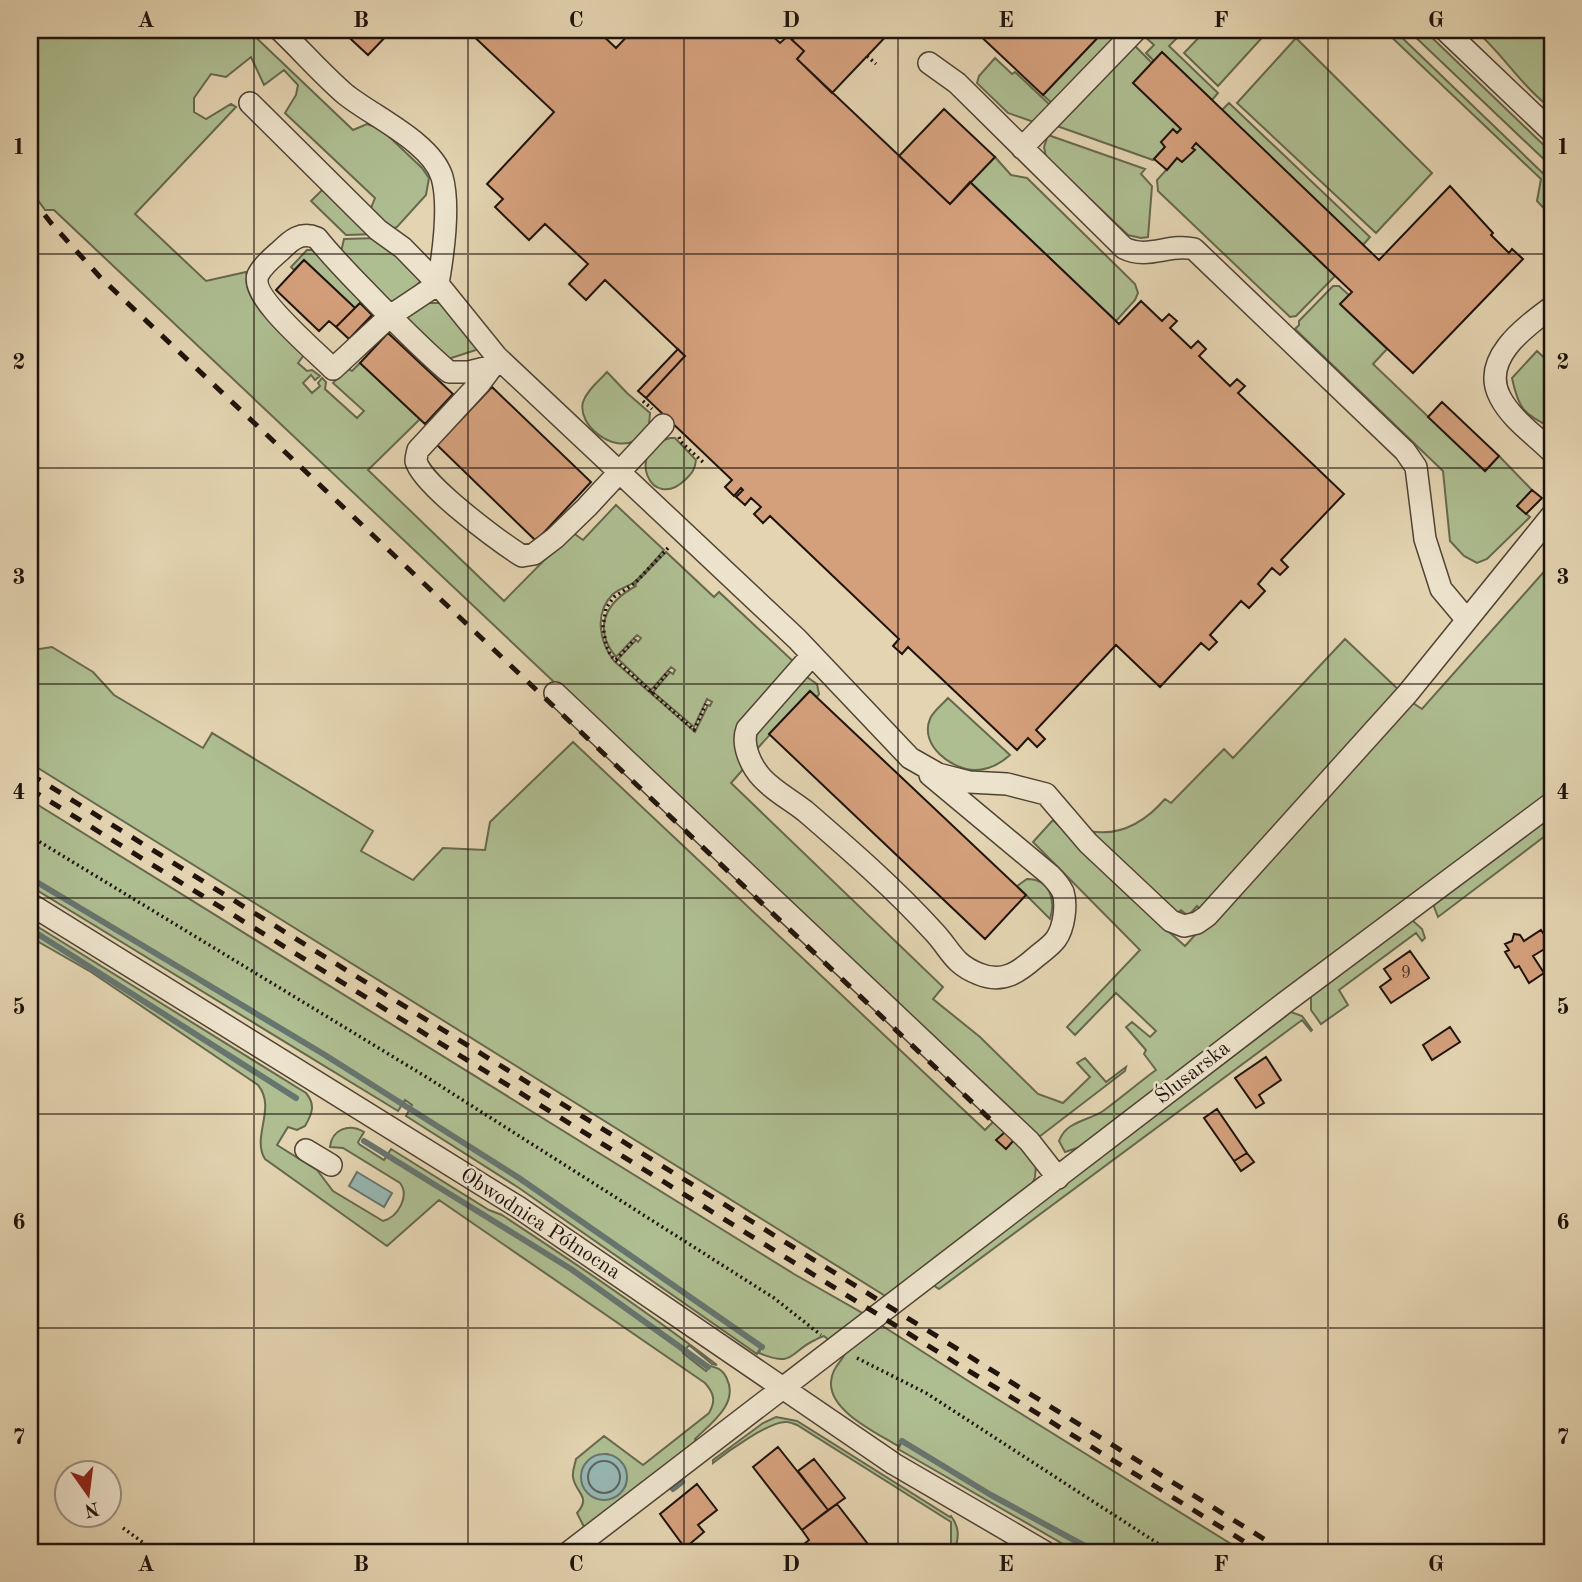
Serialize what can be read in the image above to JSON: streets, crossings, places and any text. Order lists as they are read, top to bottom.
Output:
{
  "streets": {
    "street": ["Ślusarska", "Obwodnica Północna"]
  },
  "crossings": [
    ["Ślusarska", "Obwodnica Północna"]
  ],
  "house_numbers": ["9"],
  "north": "bottom",
  "grid": {
    "columns": [
      "A",
      "B",
      "C",
      "D",
      "E",
      "F",
      "G"
    ],
    "rows": [
      "1",
      "2",
      "3",
      "4",
      "5",
      "6",
      "7"
    ]
  }
}
